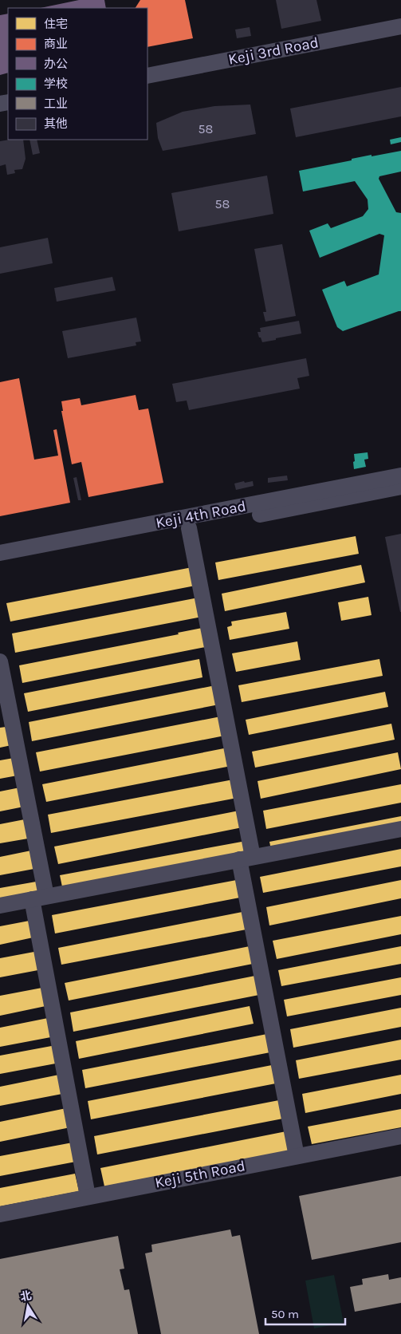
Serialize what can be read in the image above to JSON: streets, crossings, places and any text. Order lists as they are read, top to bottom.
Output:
{
  "streets": {
    "street": ["Keji 3rd Road", "Keji 4th Road", "Keji 5th Road"]
  },
  "house_numbers": ["58", "58"],
  "legend": [
    "住宅",
    "商业",
    "办公",
    "学校",
    "工业",
    "其他"
  ],
  "scale_bar": "50 m",
  "north": "top"
}
